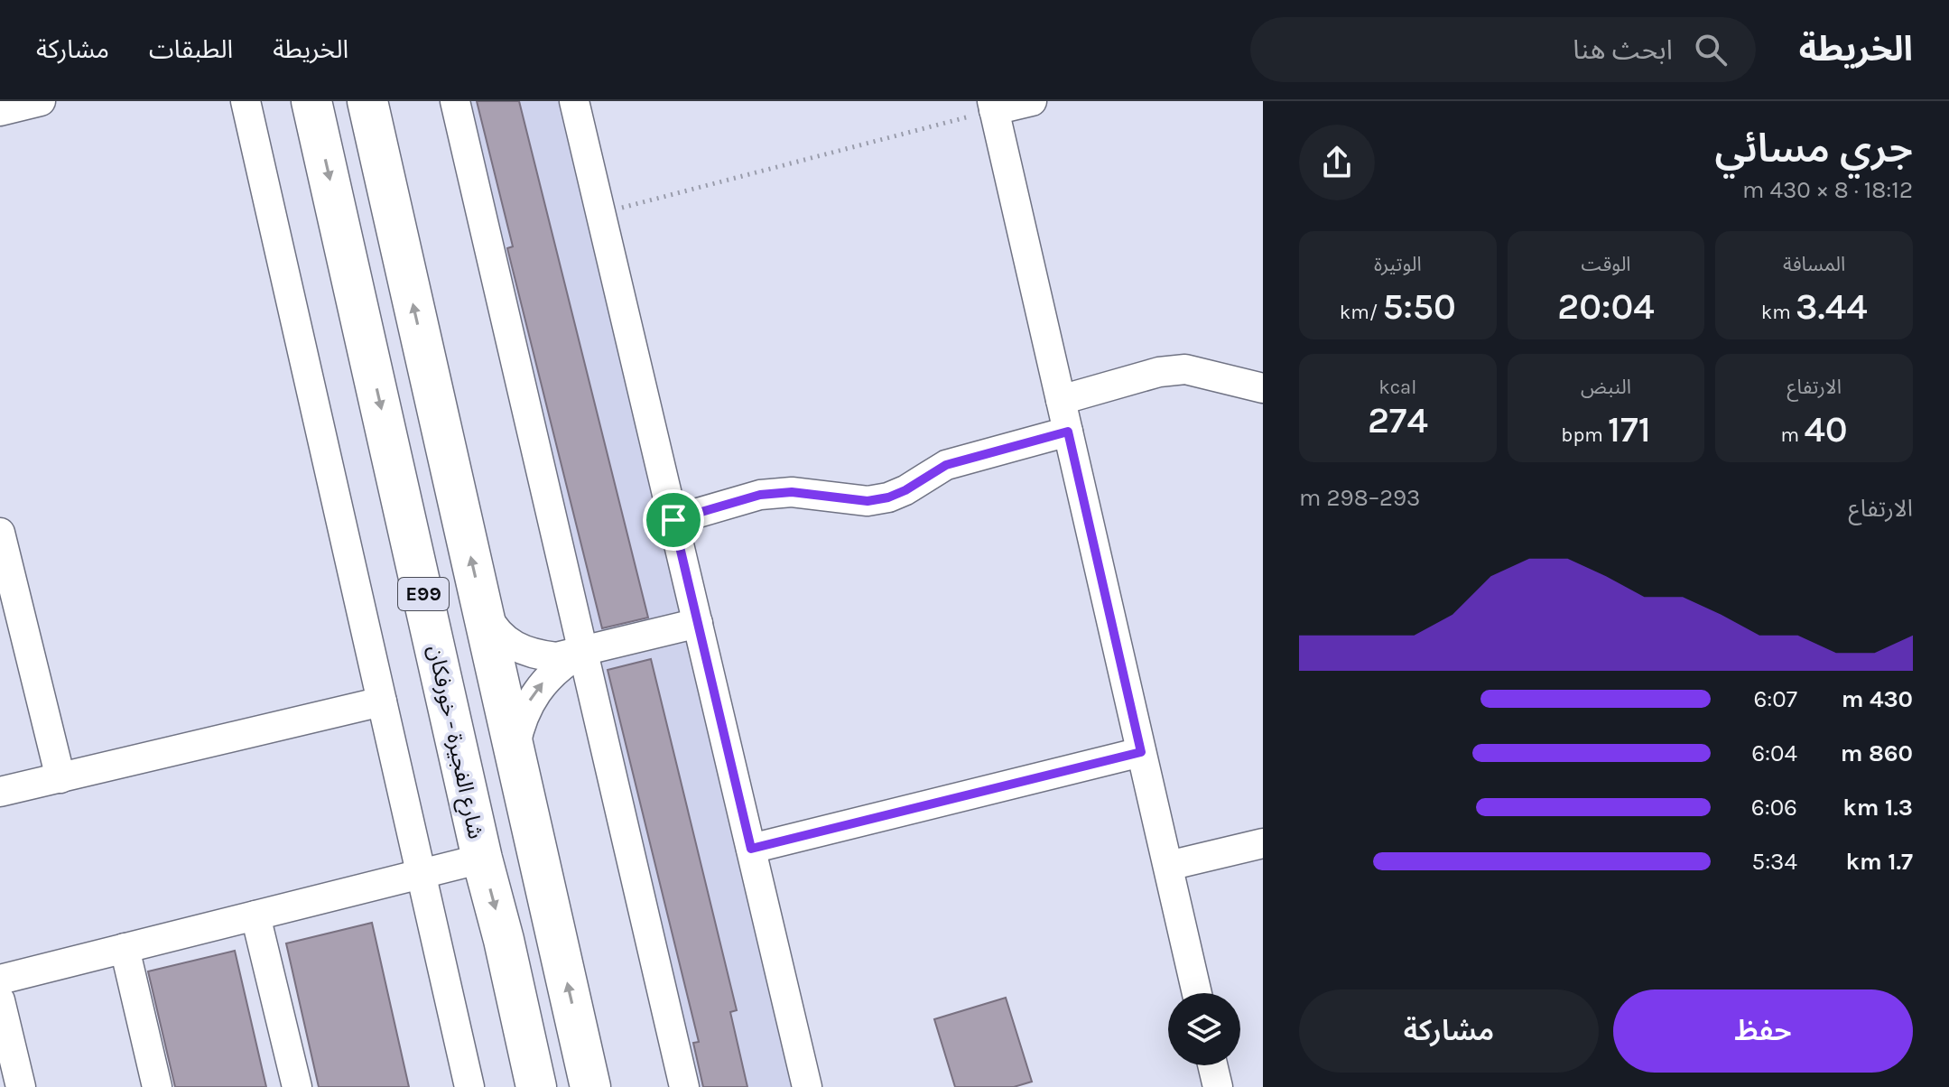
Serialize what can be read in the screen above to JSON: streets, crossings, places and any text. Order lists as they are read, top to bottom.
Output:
{
  "streets": {
    "highway": ["E99", "شارع الفجيرة - خورفكان"]
  },
  "page": {
    "header": "الخريطة",
    "search": "ابحث هنا",
    "nav": ["الخريطة", "الطبقات", "مشاركة"],
    "heading": ["جري مسائي", "18:12 · 8 × 430 m"],
    "stats": [
      ["المسافة", "3.44 km"],
      ["الوقت", "20:04"],
      ["الوتيرة", "5:50 /km"],
      ["الارتفاع", "40 m"],
      ["النبض", "171 bpm"],
      ["kcal", "274"]
    ],
    "chart": ["الارتفاع", "293–298 m"],
    "list": [
      {
        "name": "430 m",
        "note": "6:07"
      },
      {
        "name": "860 m",
        "note": "6:04"
      },
      {
        "name": "1.3 km",
        "note": "6:06"
      },
      {
        "name": "1.7 km",
        "note": "5:34"
      }
    ],
    "buttons": ["حفظ", "مشاركة"]
  }
}
